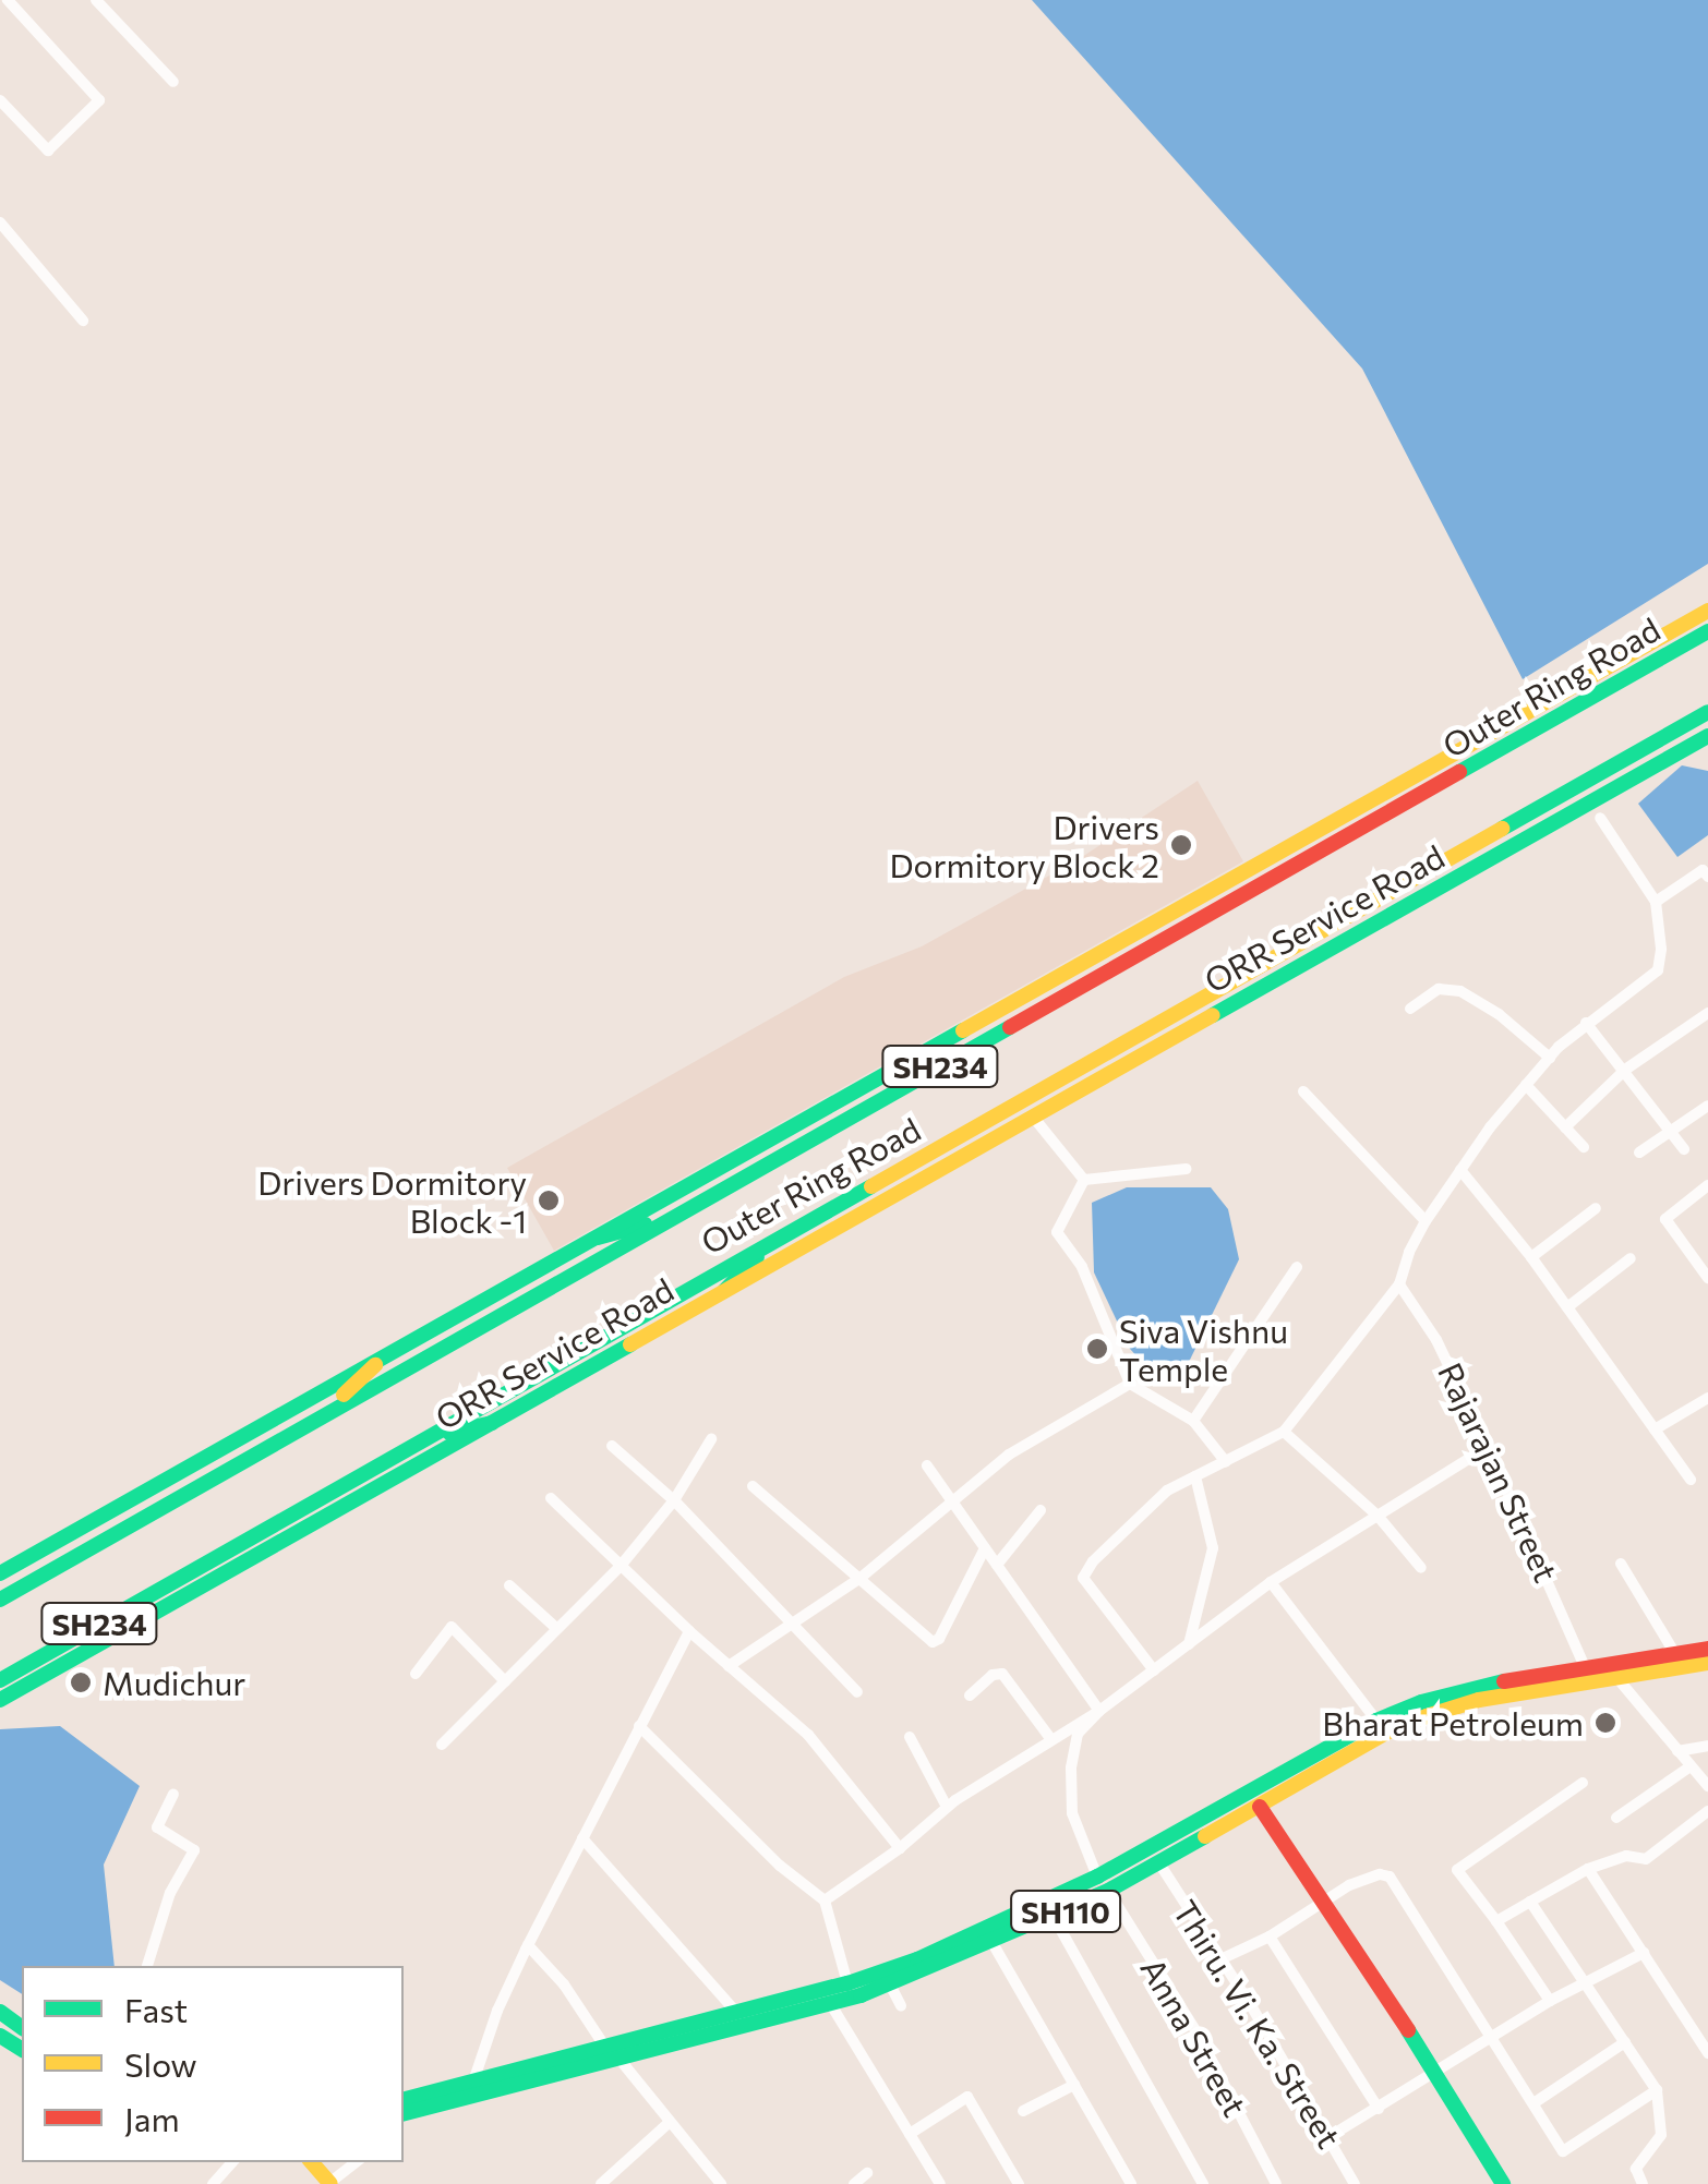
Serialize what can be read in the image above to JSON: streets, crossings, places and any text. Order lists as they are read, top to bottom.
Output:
{
  "streets": {
    "main road": [
      "Outer Ring Road",
      "ORR Service Road",
      "SH234",
      "SH110"
    ],
    "street": ["Rajarajan Street", "Thiru. Vi. Ka. Street", "Anna Street"]
  },
  "crossings": [
    ["Rajarajan Street", "SH110"],
    ["SH110", "Thiru. Vi. Ka. Street"],
    ["SH110", "Anna Street"]
  ],
  "places": [
    "Drivers Dormitory Block 2",
    "Drivers Dormitory Block -1",
    "Siva Vishnu Temple",
    "Mudichur",
    "Bharat Petroleum"
  ],
  "legend": ["Fast", "Slow", "Jam"]
}
